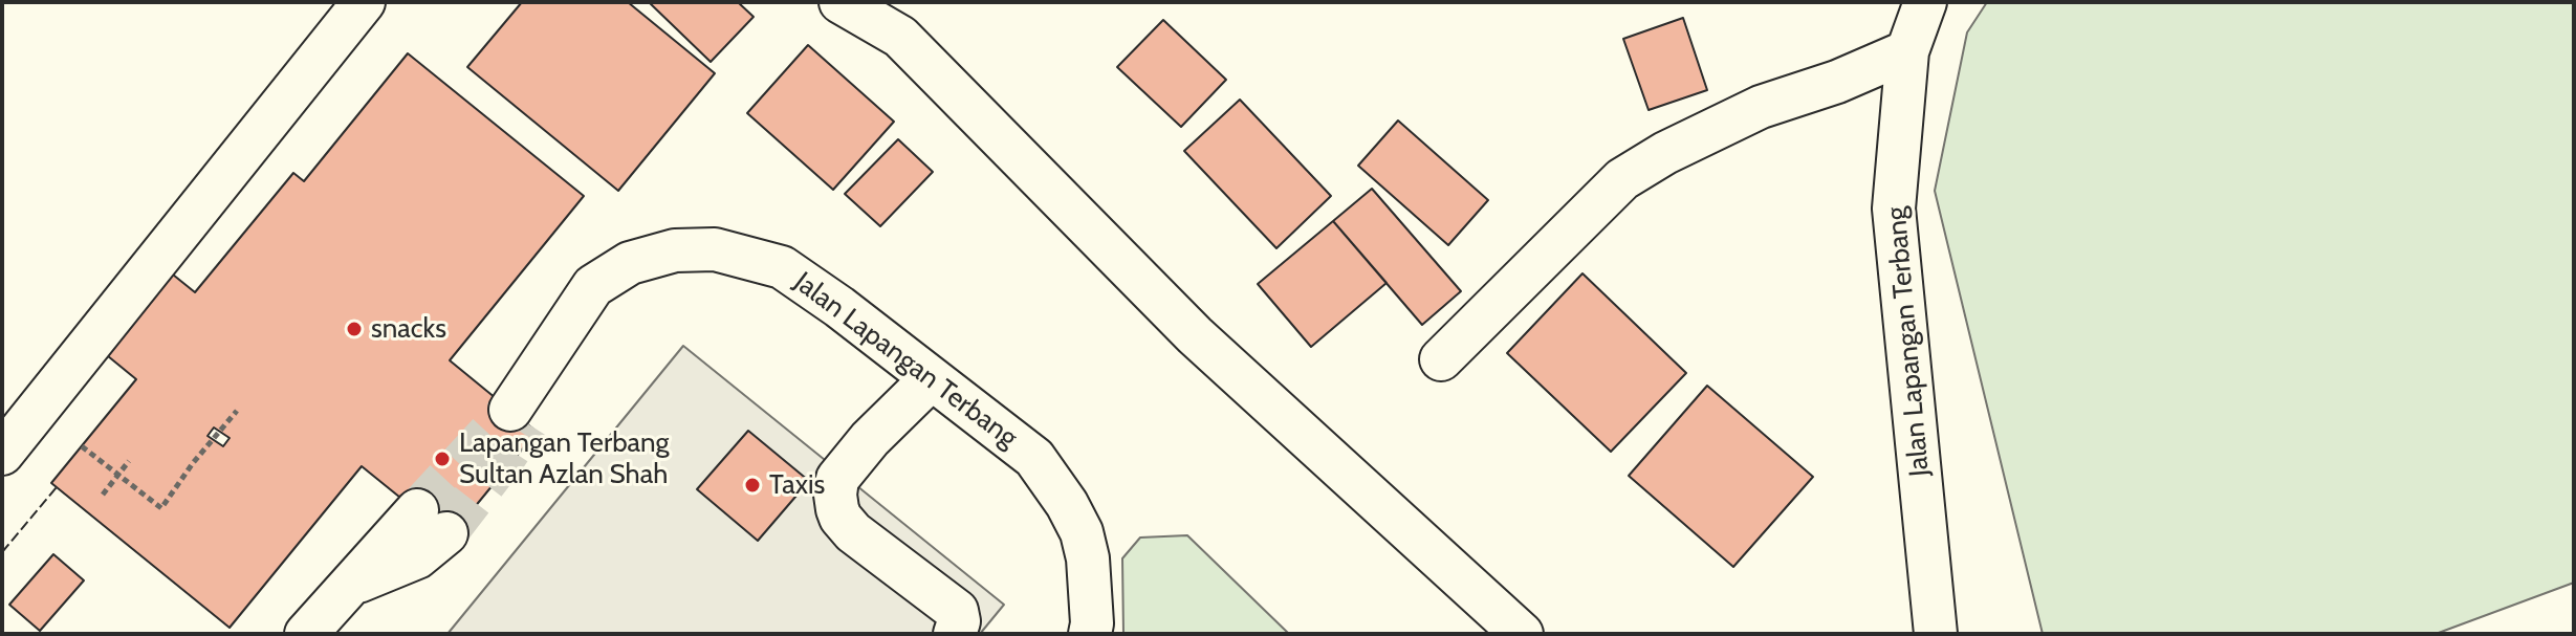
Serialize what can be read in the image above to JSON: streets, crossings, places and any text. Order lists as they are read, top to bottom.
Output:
{
  "streets": {
    "street": ["Jalan Lapangan Terbang"]
  },
  "places": ["snacks", "Lapangan Terbang Sultan Azlan Shah", "Taxis"]
}
